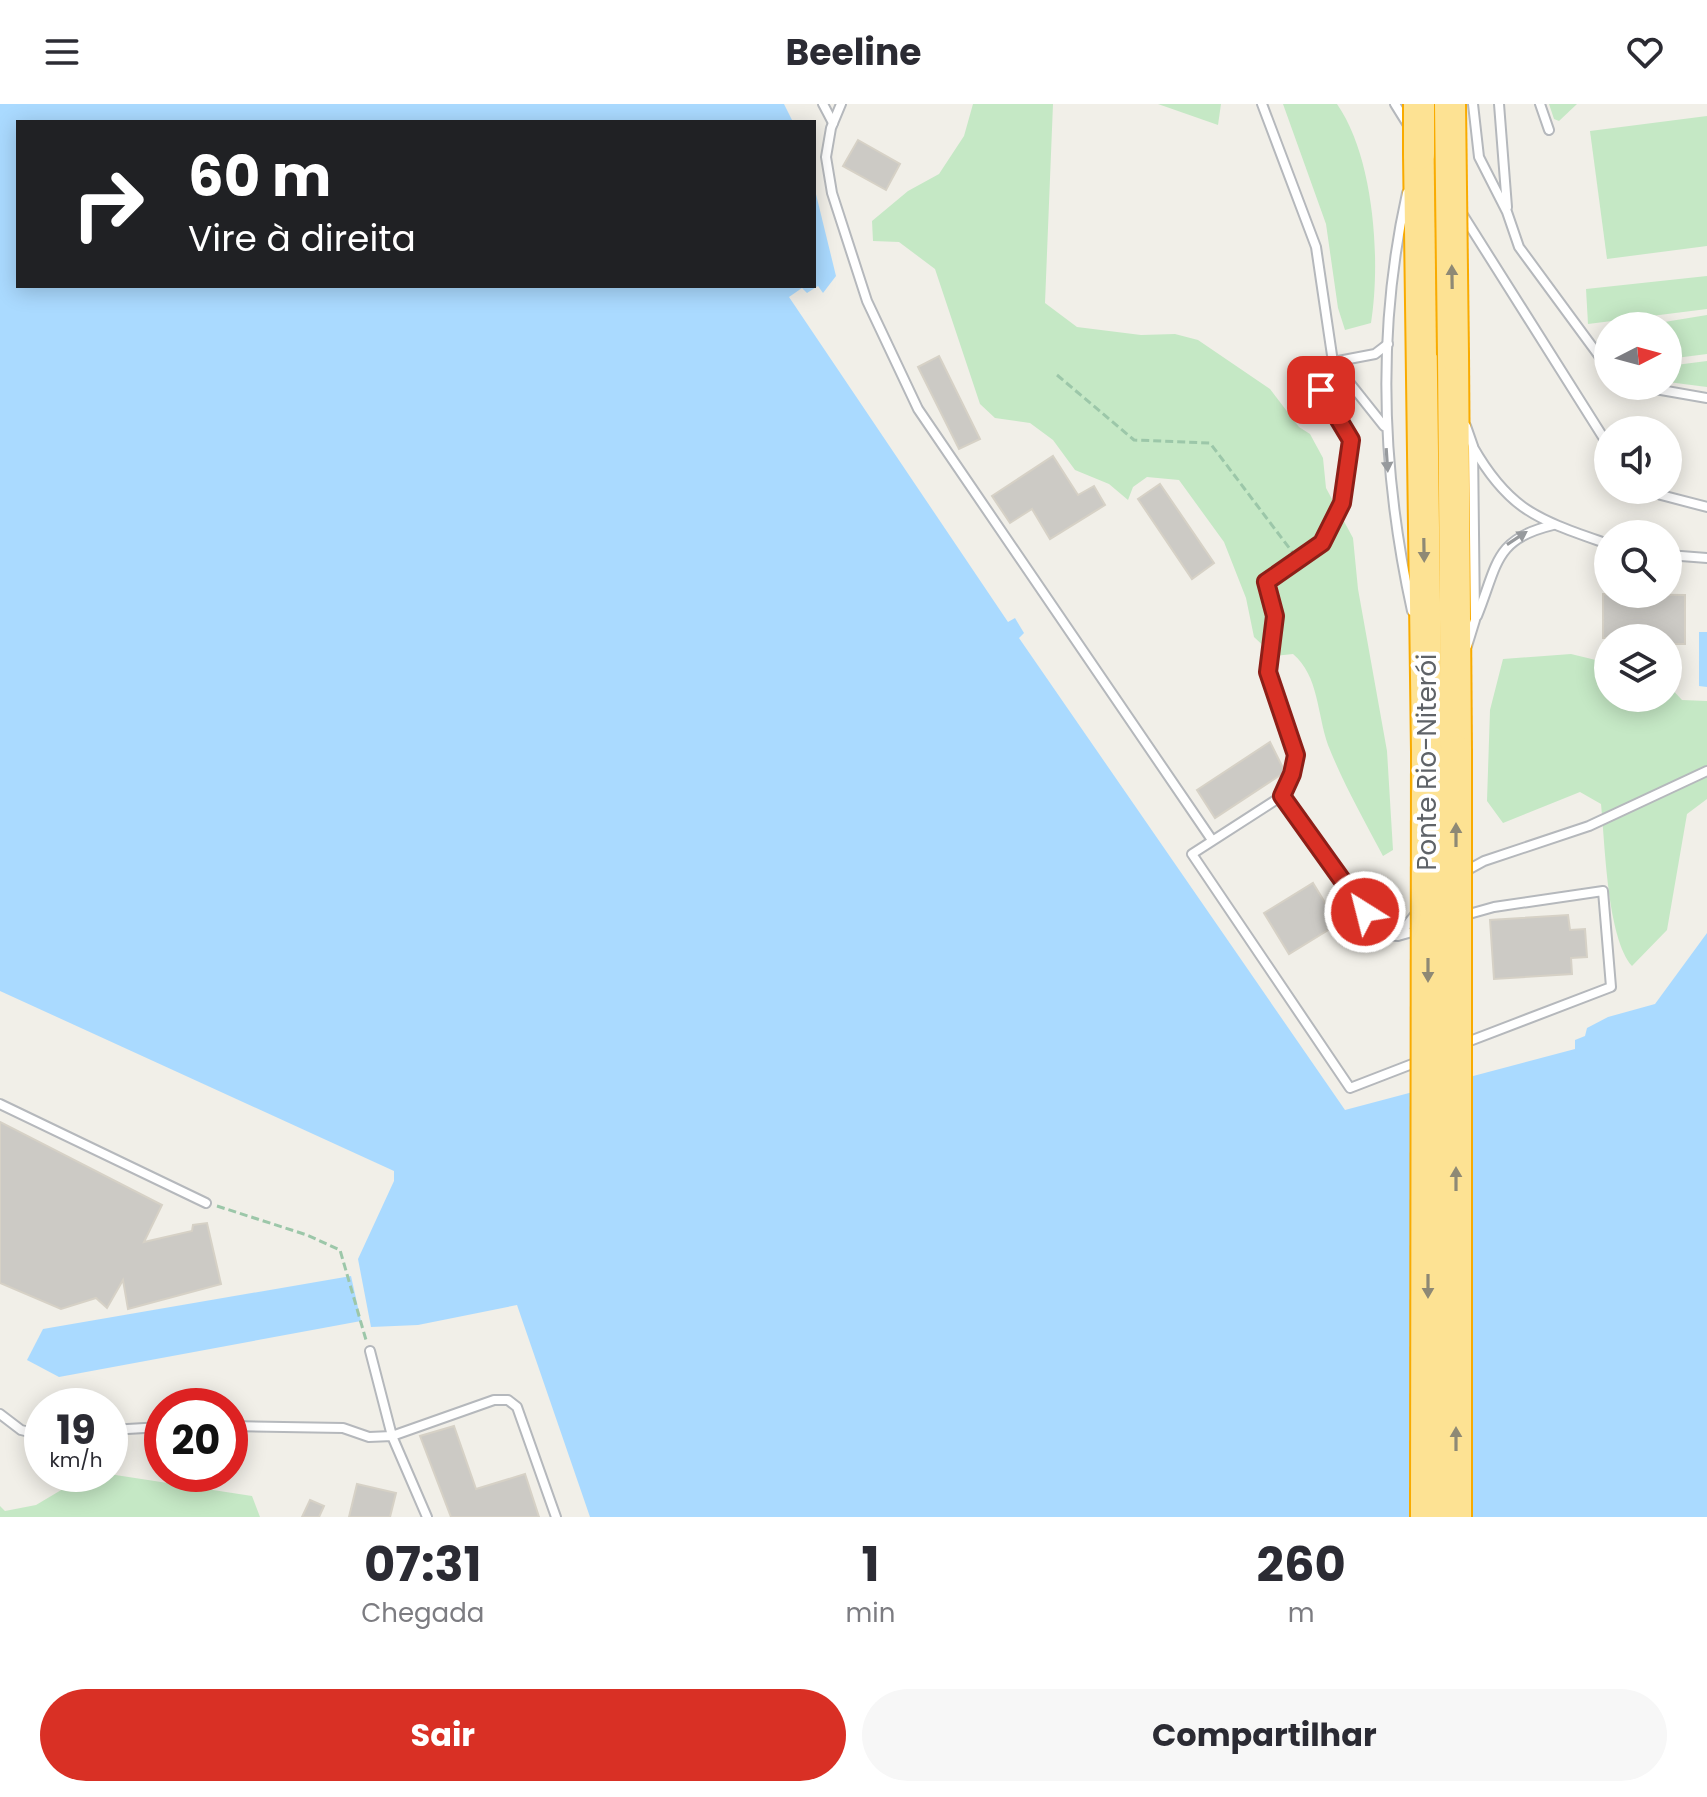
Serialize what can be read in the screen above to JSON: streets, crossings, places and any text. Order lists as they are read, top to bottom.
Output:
{
  "streets": {
    "highway": ["Ponte Rio-Niterói"]
  },
  "north": "right",
  "page": {
    "header": "Beeline",
    "turn": ["60 m", "Vire à direita"],
    "speed": "19 km/h",
    "limit": "20",
    "eta": [
      "07:31",
      "Chegada",
      "1",
      "min",
      "260",
      "m"
    ],
    "buttons": ["Sair", "Compartilhar"]
  }
}
